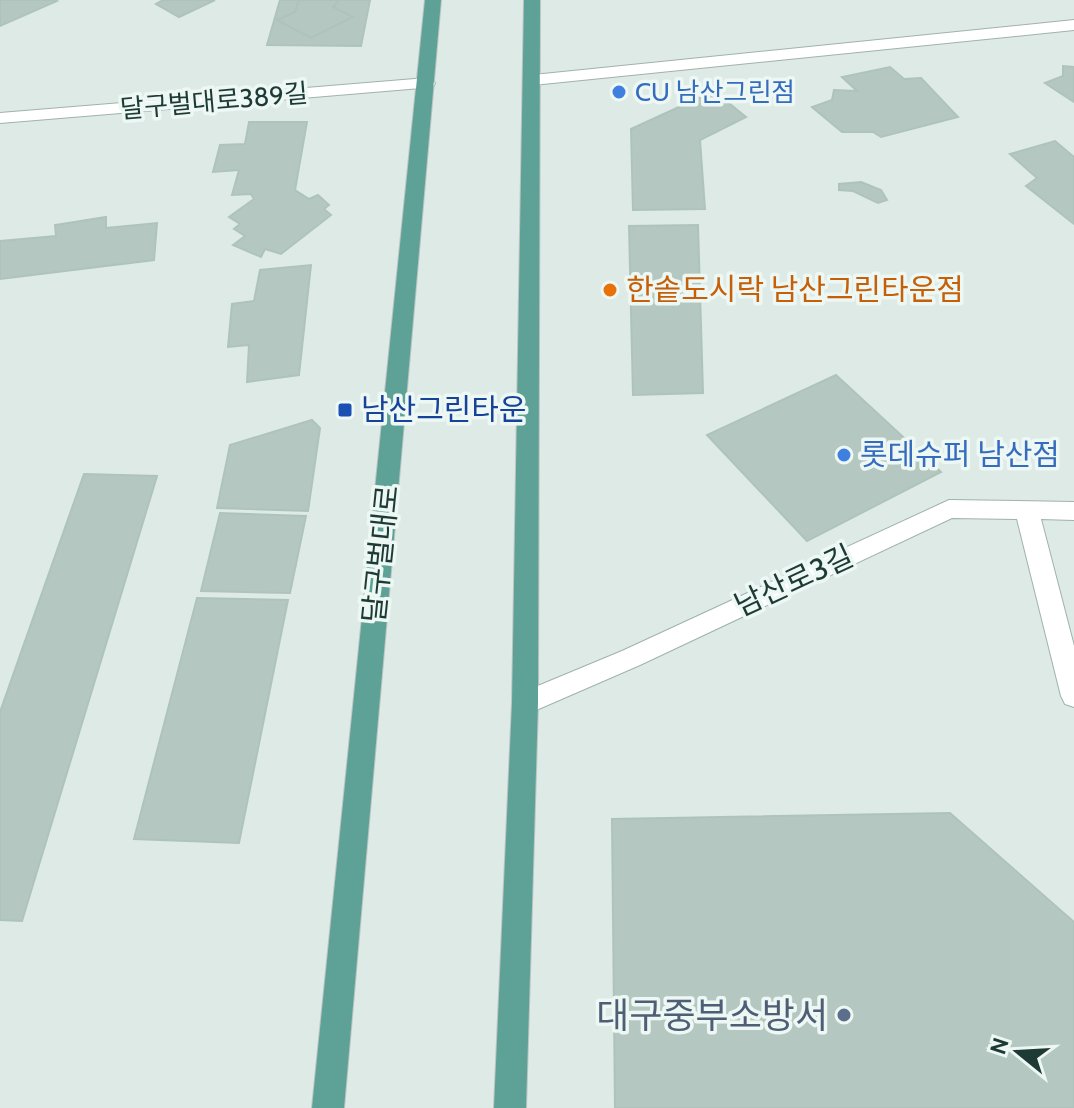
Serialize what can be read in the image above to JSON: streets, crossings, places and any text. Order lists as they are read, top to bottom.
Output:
{
  "streets": {
    "main road": ["달구벌대로"],
    "street": ["달구벌대로389길", "남산로3길"]
  },
  "crossings": [
    ["달구벌대로389길", "달구벌대로"]
  ],
  "places": {
    "other": [
      "CU 남산그린점",
      "한솥도시락 남산그린타운점",
      "롯데슈퍼 남산점",
      "대구중부소방서"
    ],
    "transit": ["남산그린타운"]
  },
  "north": "left"
}
